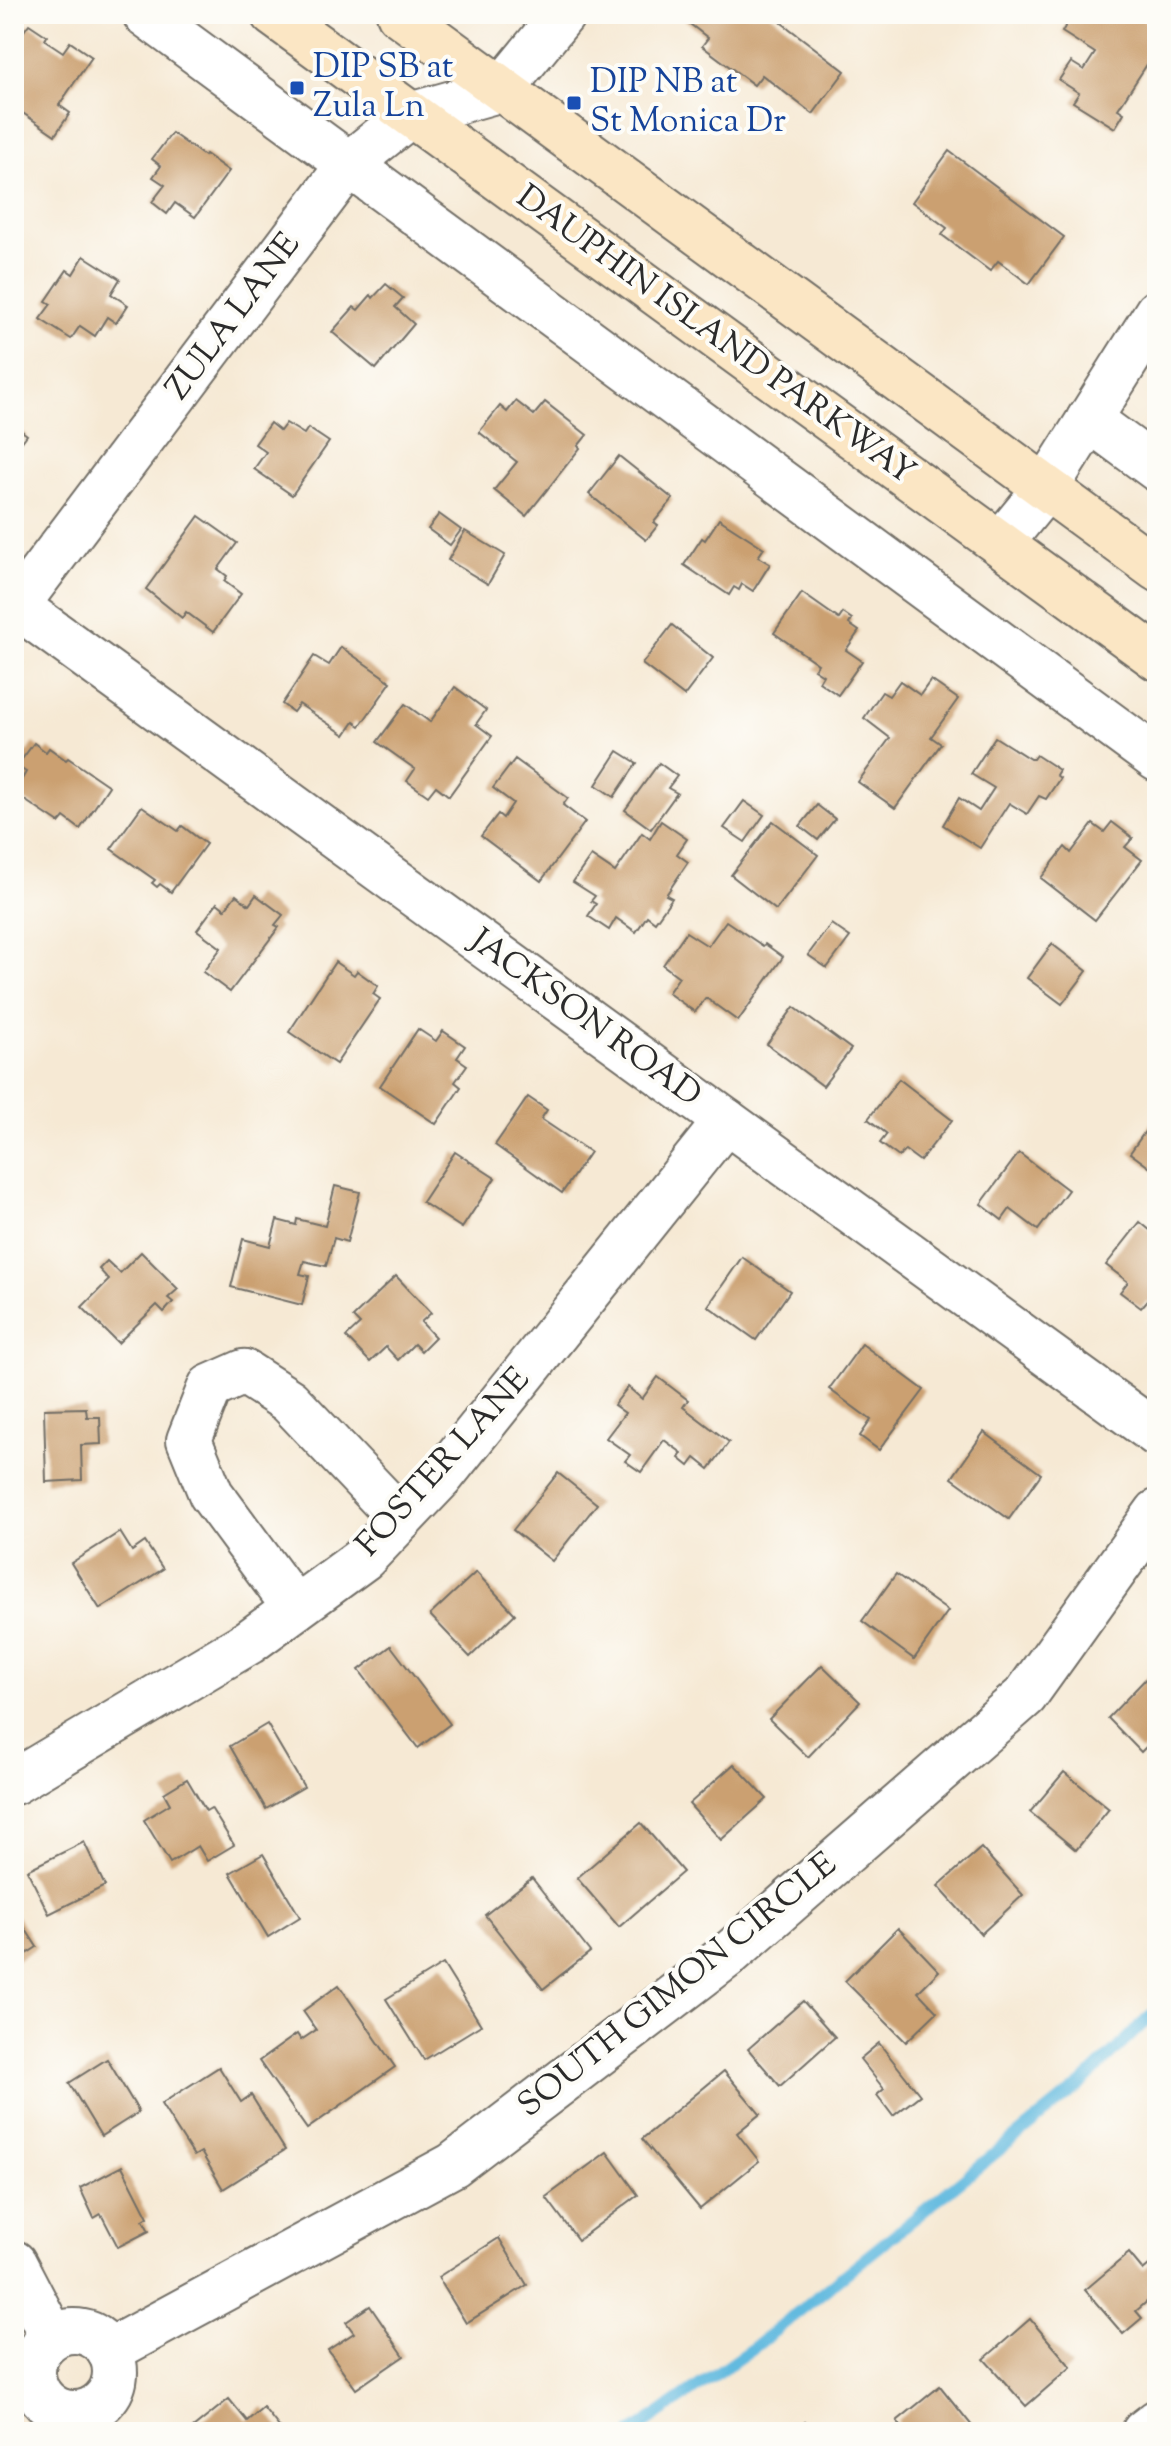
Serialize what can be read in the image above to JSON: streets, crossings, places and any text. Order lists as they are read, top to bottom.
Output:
{
  "streets": {
    "main road": ["DAUPHIN ISLAND PARKWAY"],
    "street": [
      "ZULA LANE",
      "JACKSON ROAD",
      "FOSTER LANE",
      "SOUTH GIMON CIRCLE"
    ]
  },
  "crossings": [
    ["ZULA LANE", "DAUPHIN ISLAND PARKWAY"],
    ["ZULA LANE", "JACKSON ROAD"],
    ["JACKSON ROAD", "FOSTER LANE"]
  ],
  "places": {
    "transit": ["DIP SB at Zula Ln", "DIP NB at St Monica Dr"]
  }
}
